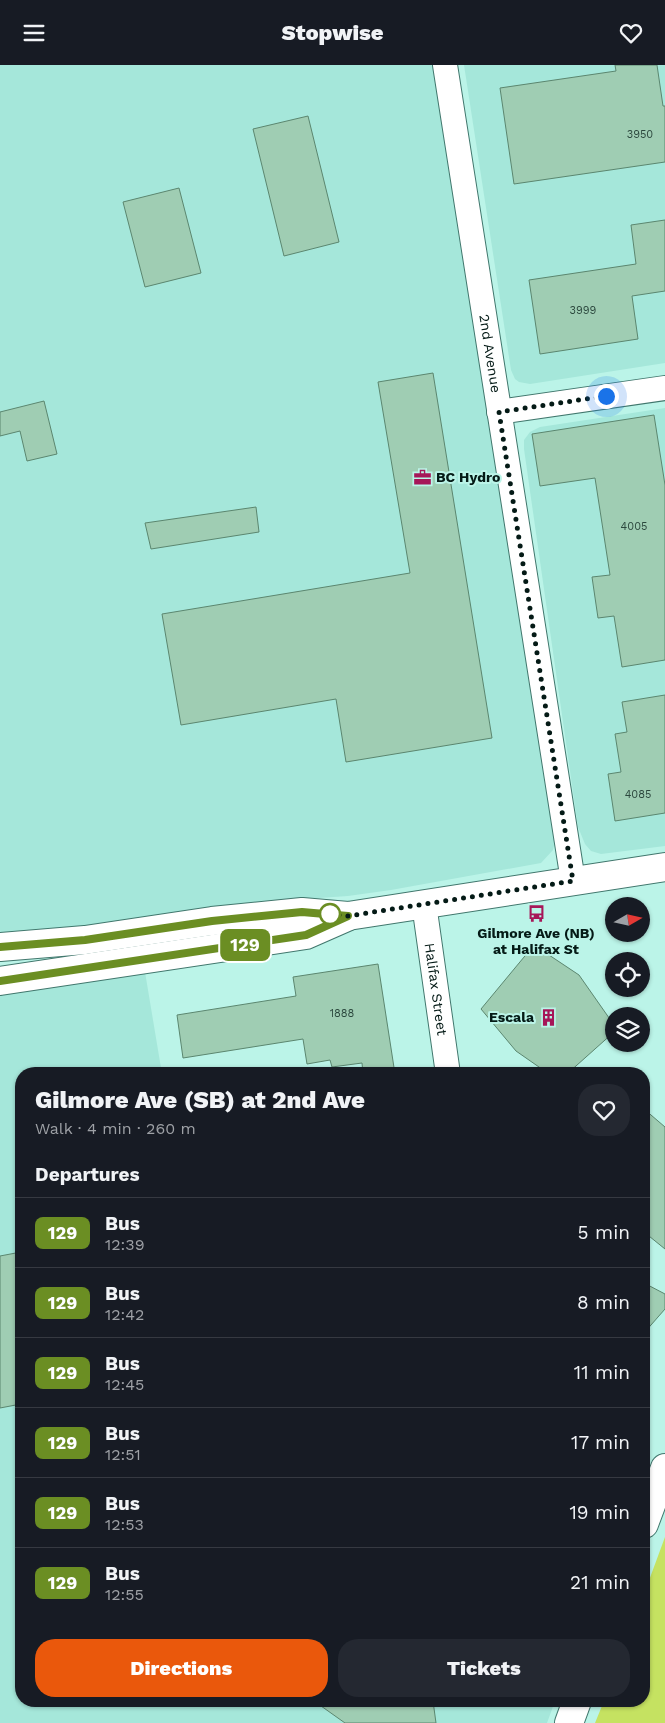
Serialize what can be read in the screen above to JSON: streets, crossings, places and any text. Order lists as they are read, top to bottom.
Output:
{
  "streets": {
    "street": ["2nd Avenue", "Halifax Street"]
  },
  "places": {
    "office": ["BC Hydro"],
    "bus stop": ["Gilmore Ave (NB) at Halifax St"],
    "building": ["Escala"]
  },
  "lines": ["bus line 129"],
  "house_numbers": [
    "3950",
    "3999",
    "4005",
    "4085",
    "1888"
  ],
  "north": "right",
  "page": {
    "header": "Stopwise",
    "on_map": "129",
    "heading": [
      ["Gilmore Ave (SB) at 2nd Ave", "Walk · 4 min · 260 m"],
      "Departures"
    ],
    "list": [
      {
        "mark": "129",
        "name": "Bus",
        "note": "12:39",
        "value": "5 min"
      },
      {
        "mark": "129",
        "name": "Bus",
        "note": "12:42",
        "value": "8 min"
      },
      {
        "mark": "129",
        "name": "Bus",
        "note": "12:45",
        "value": "11 min"
      },
      {
        "mark": "129",
        "name": "Bus",
        "note": "12:51",
        "value": "17 min"
      },
      {
        "mark": "129",
        "name": "Bus",
        "note": "12:53",
        "value": "19 min"
      },
      {
        "mark": "129",
        "name": "Bus",
        "note": "12:55",
        "value": "21 min"
      }
    ],
    "buttons": ["Directions", "Tickets"]
  }
}
